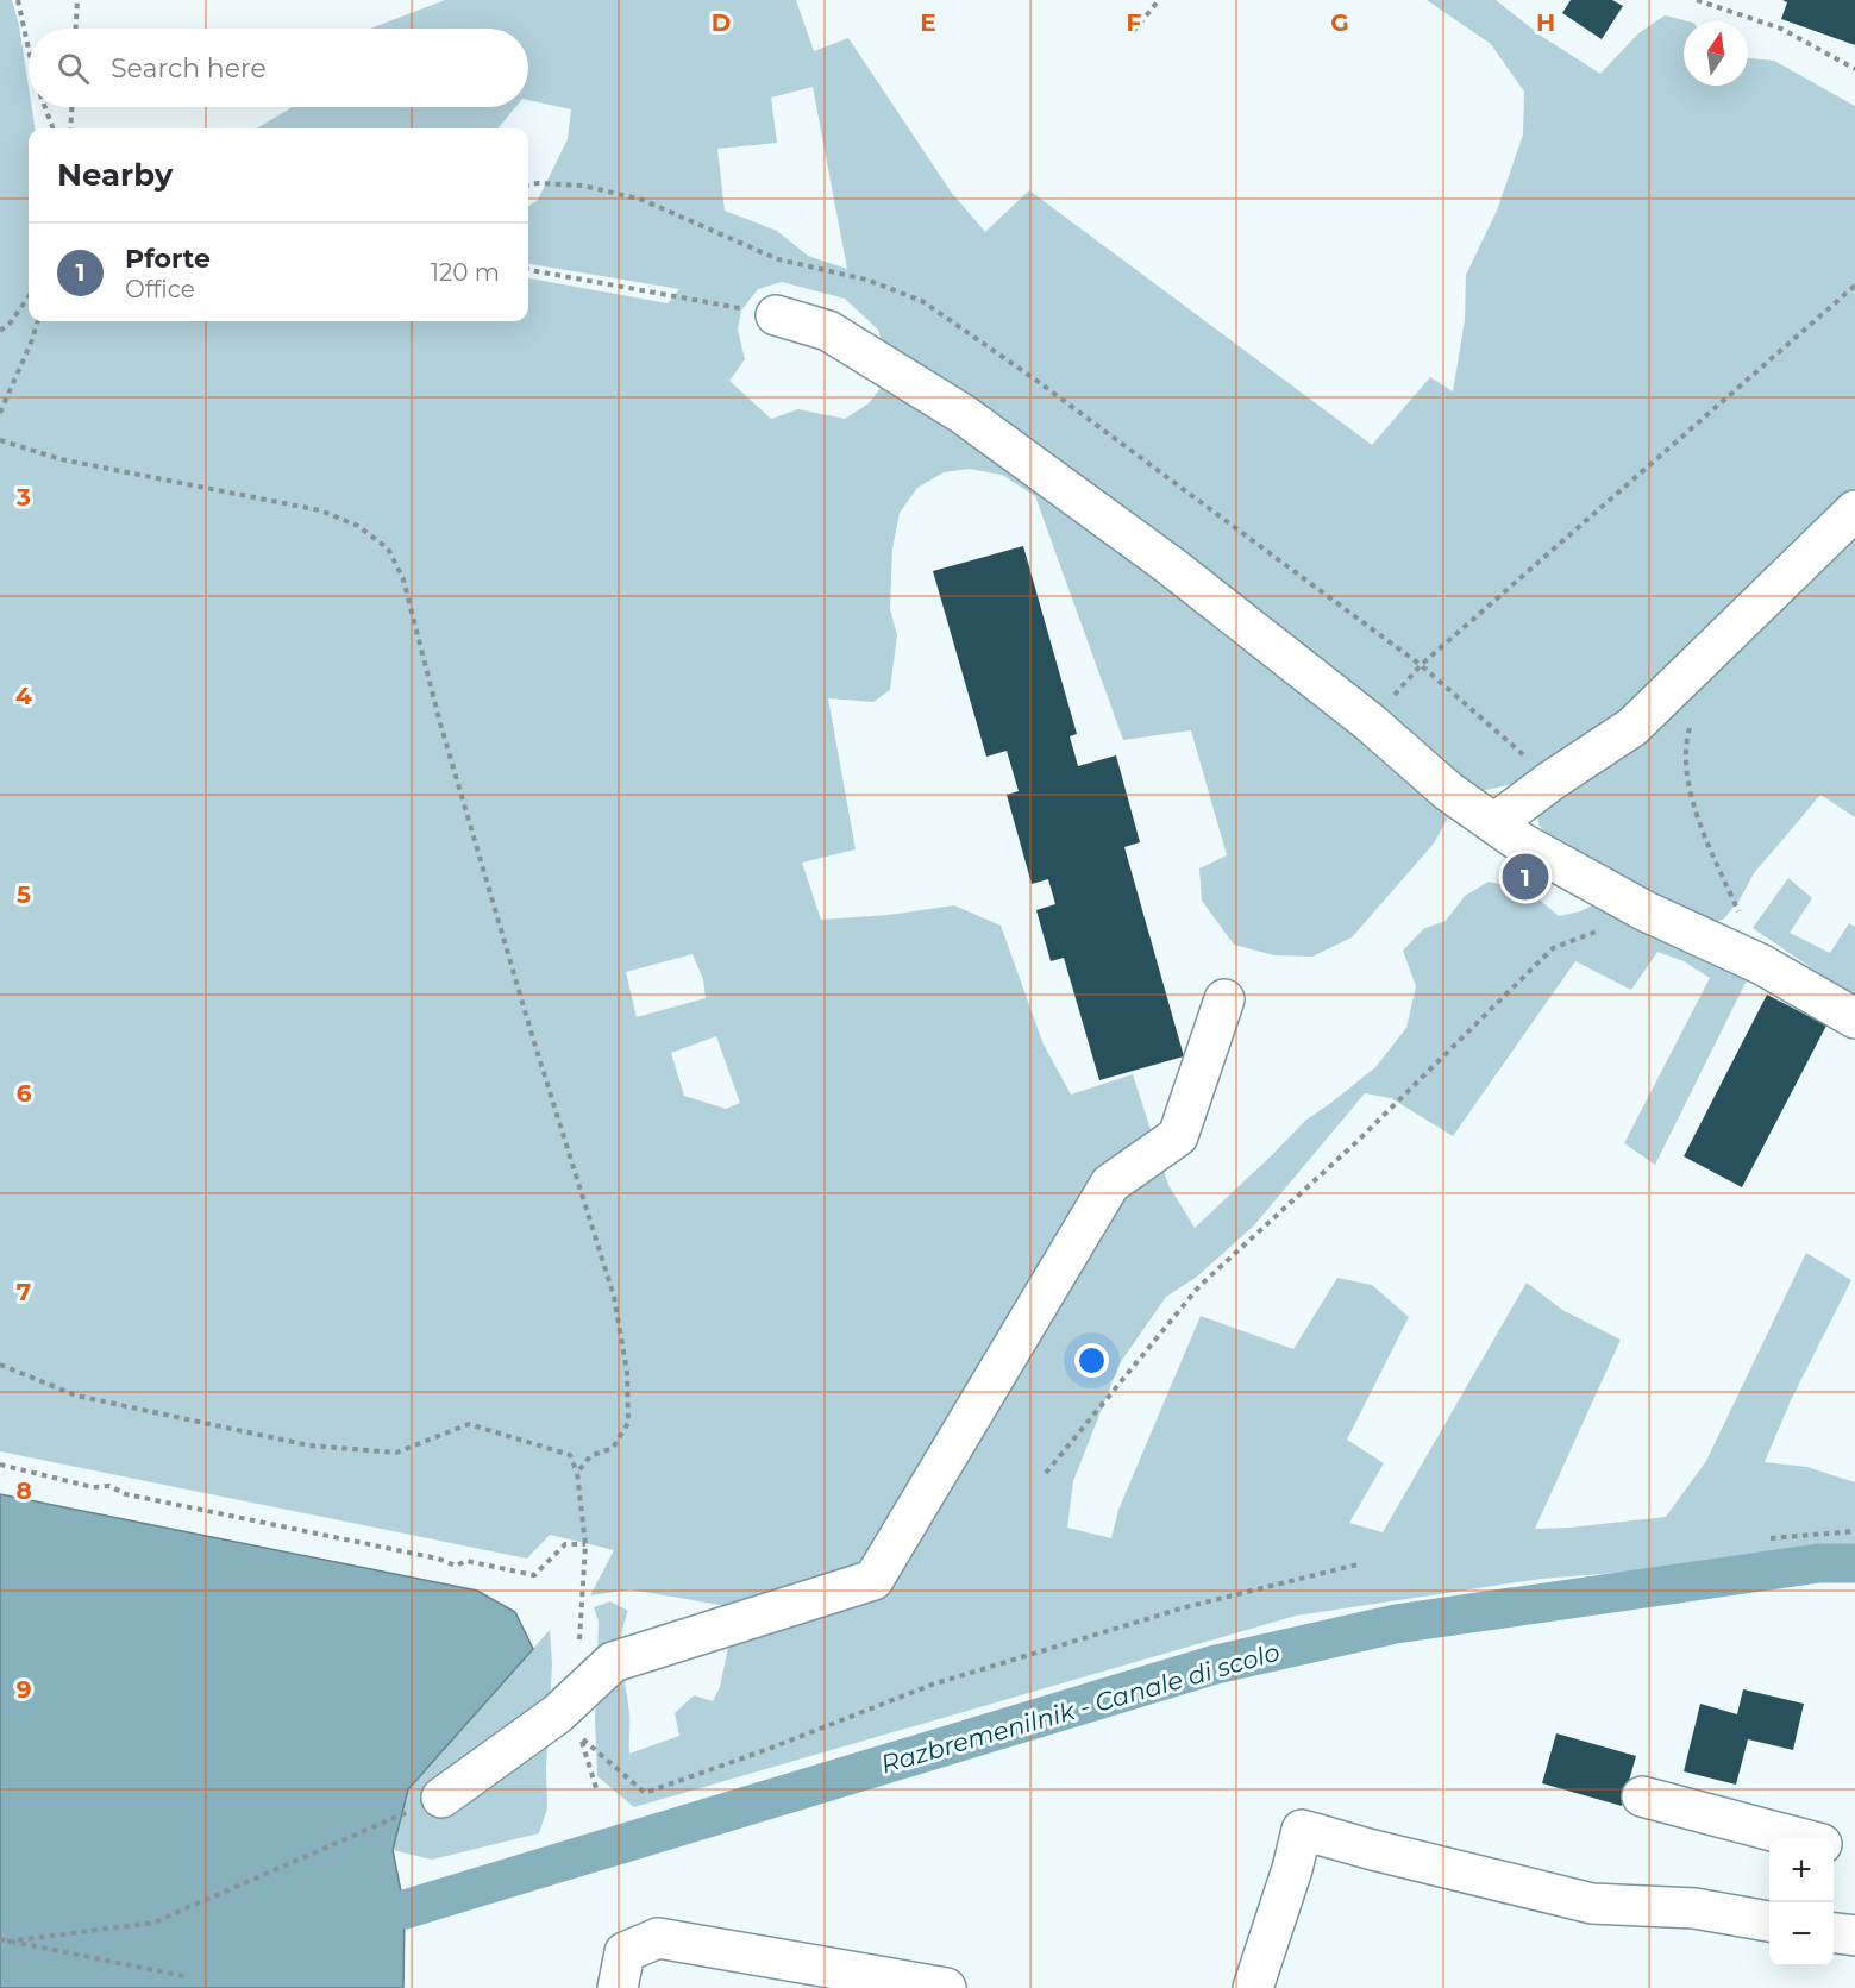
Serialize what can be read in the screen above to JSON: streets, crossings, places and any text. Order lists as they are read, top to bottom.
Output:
{
  "water": ["Razbremenilnik - Canale di scolo"],
  "north": "top",
  "page": {
    "search": "Search here",
    "heading": "Nearby",
    "list": [
      {
        "mark": "1",
        "name": "Pforte",
        "note": "Office",
        "value": "120 m"
      }
    ],
    "pins": "1",
    "map_buttons": ["+", "−"]
  },
  "grid": {
    "columns": [
      "D",
      "E",
      "F",
      "G",
      "H"
    ],
    "rows": [
      "3",
      "4",
      "5",
      "6",
      "7",
      "8",
      "9"
    ]
  }
}
